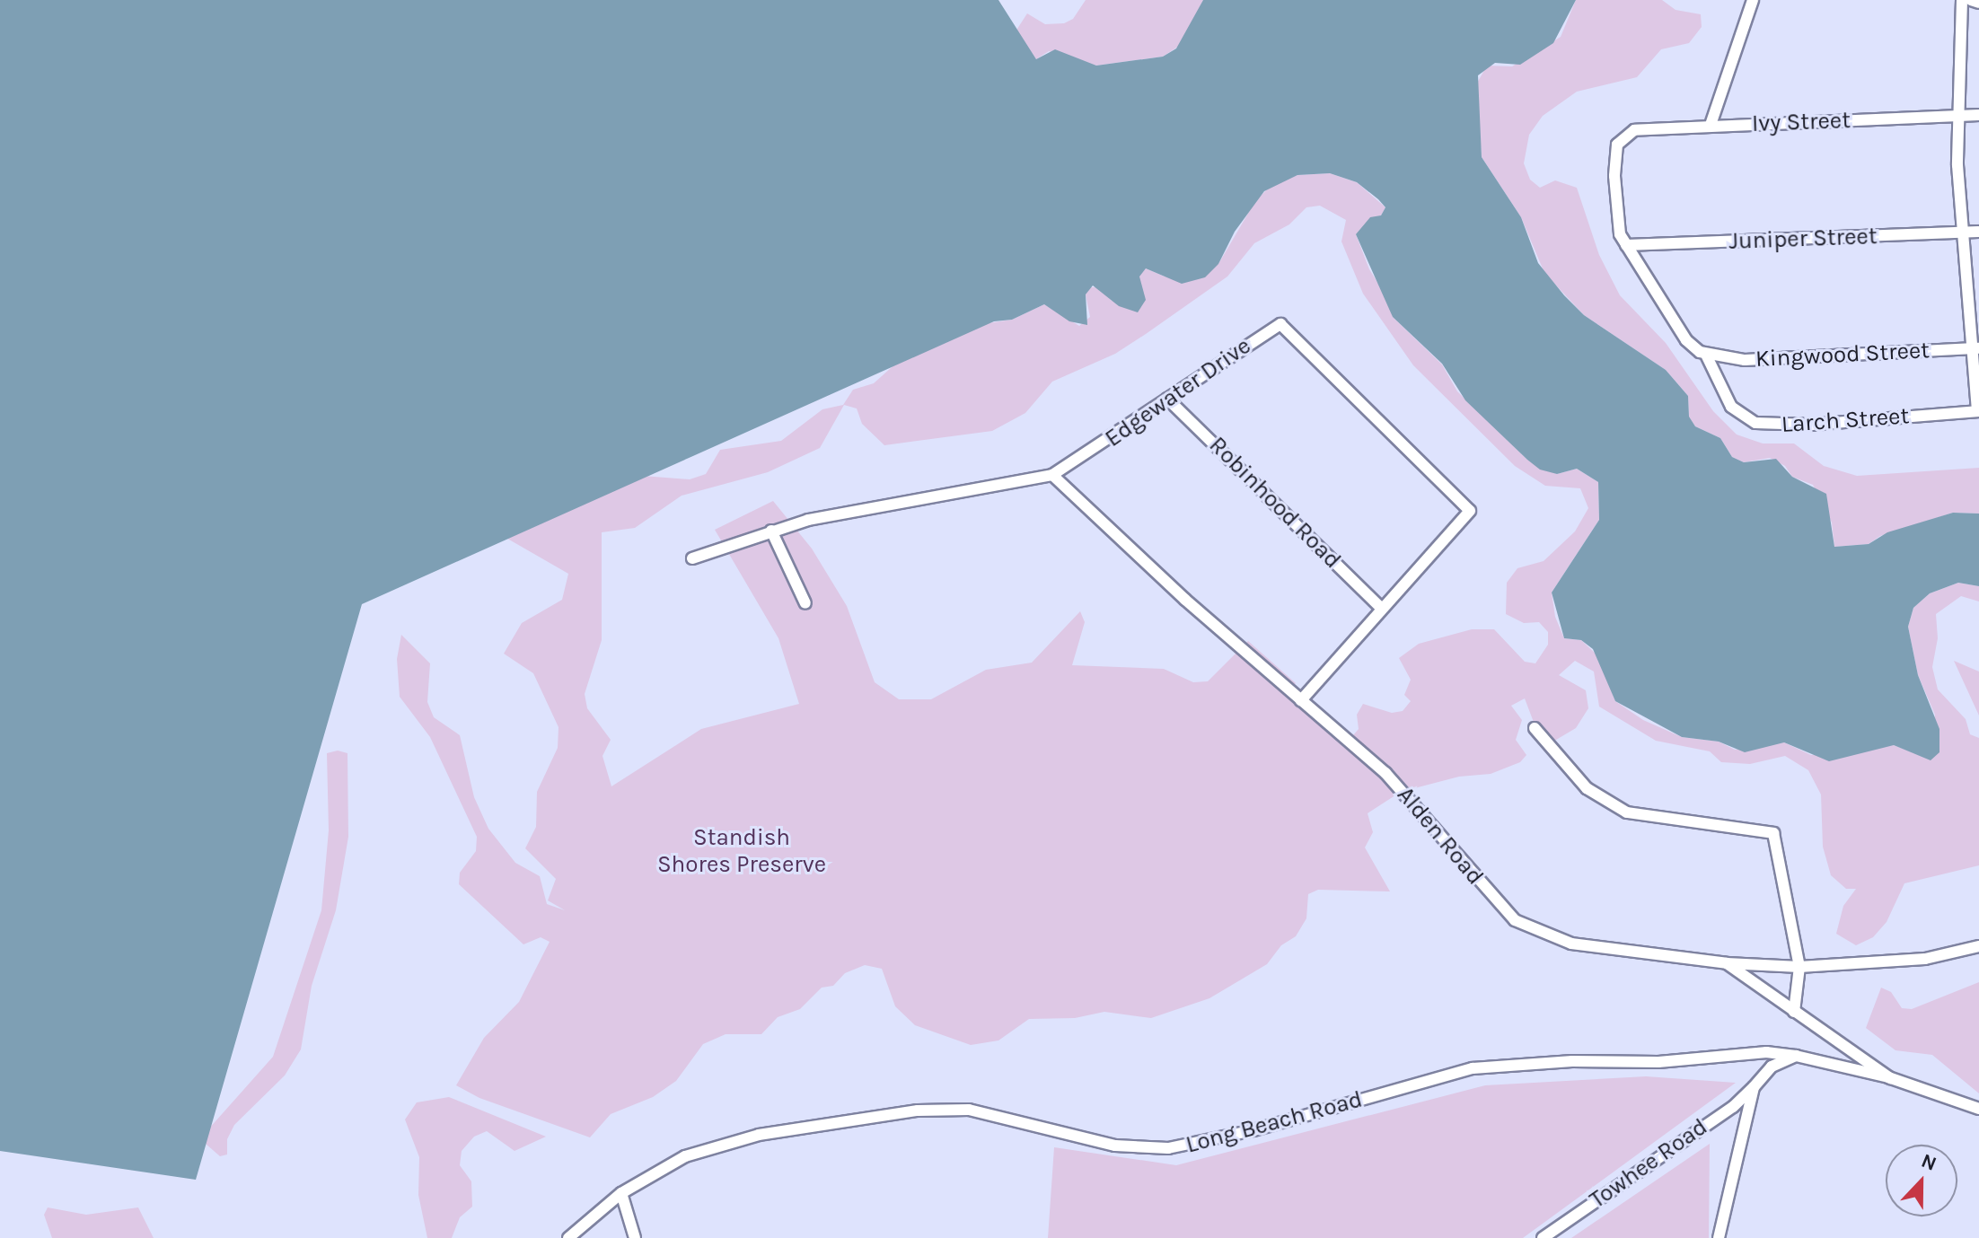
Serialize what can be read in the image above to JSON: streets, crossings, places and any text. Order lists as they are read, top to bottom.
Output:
{
  "streets": {
    "street": [
      "Ivy Street",
      "Juniper Street",
      "Kingwood Street",
      "Edgewater Drive",
      "Larch Street",
      "Robinhood Road",
      "Alden Road",
      "Long Beach Road",
      "Towhee Road"
    ]
  },
  "crossings": [
    ["Ivy Street", "Juniper Street"],
    ["Kingwood Street", "Larch Street"],
    ["Edgewater Drive", "Robinhood Road"],
    ["Edgewater Drive", "Alden Road"],
    ["Alden Road", "Long Beach Road"],
    ["Long Beach Road", "Towhee Road"]
  ],
  "parks": ["Standish Shores Preserve"],
  "north": "top"
}
